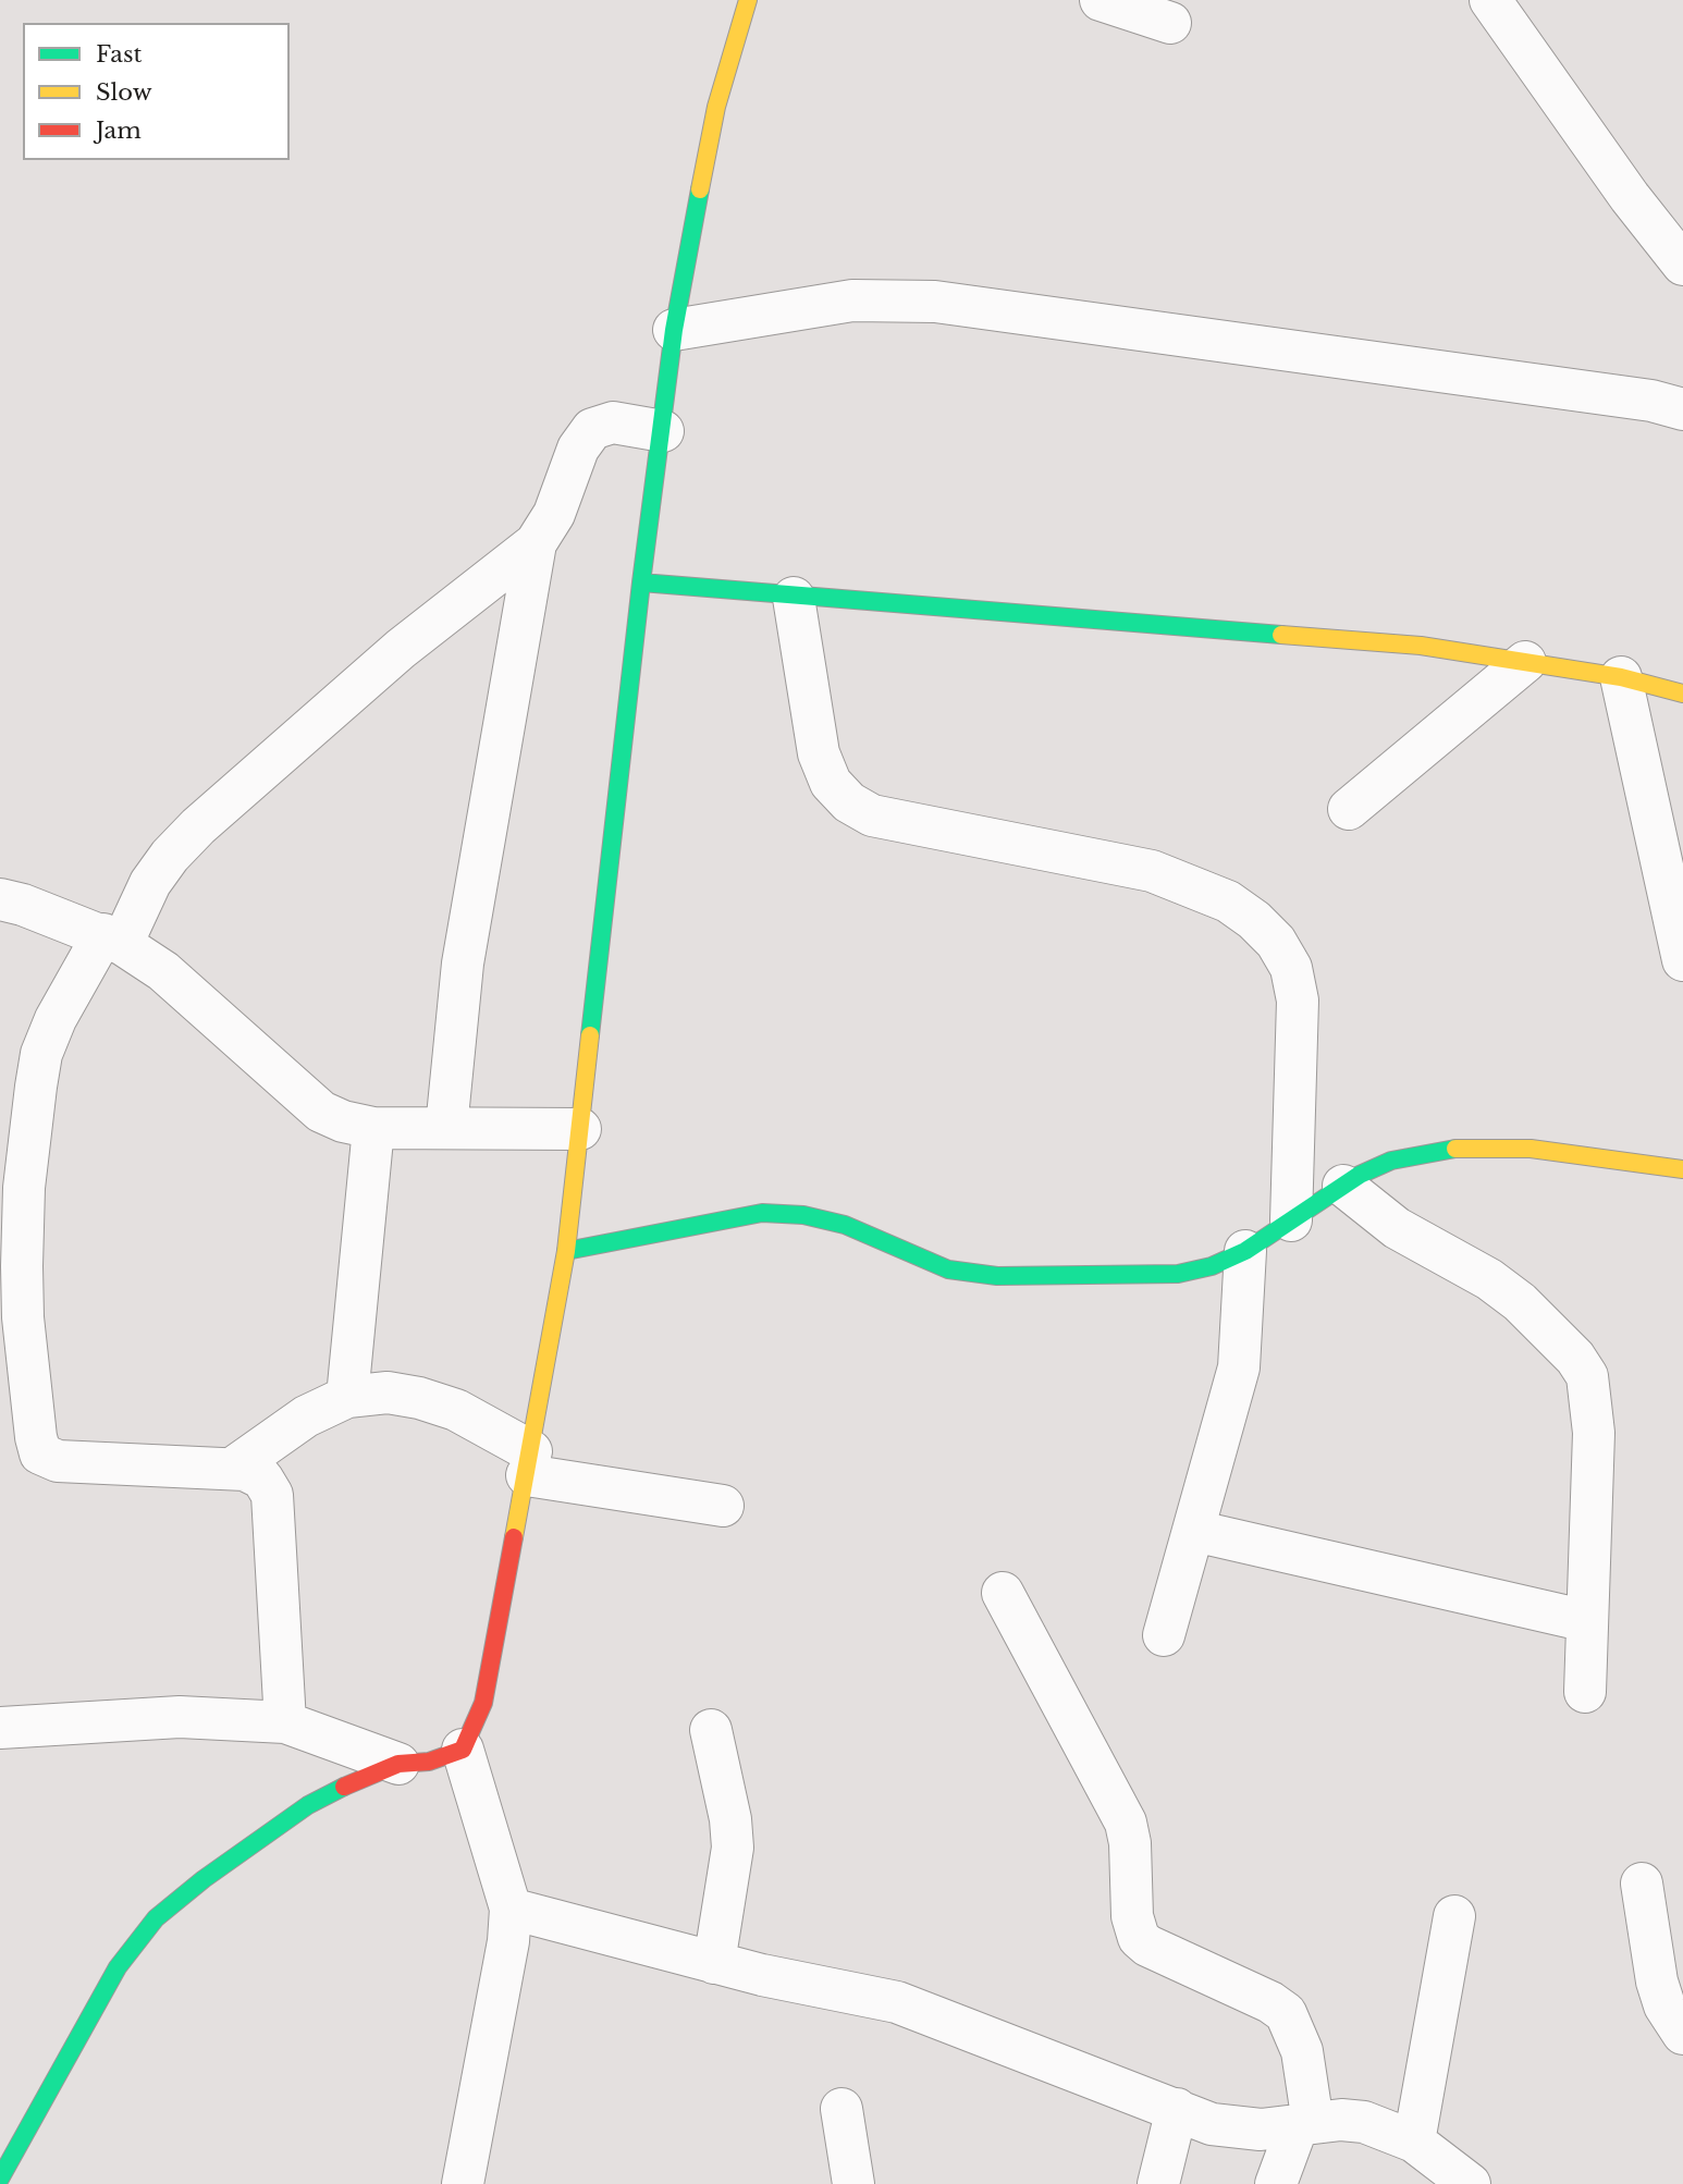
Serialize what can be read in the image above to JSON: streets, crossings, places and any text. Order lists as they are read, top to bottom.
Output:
{
  "legend": ["Fast", "Slow", "Jam"]
}
